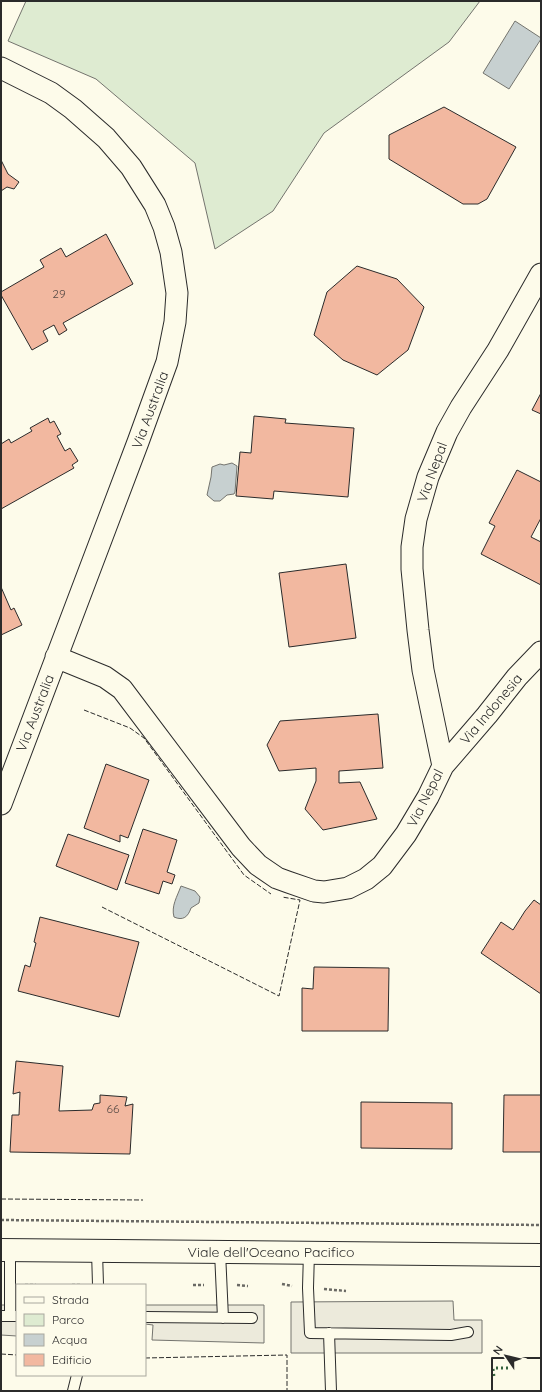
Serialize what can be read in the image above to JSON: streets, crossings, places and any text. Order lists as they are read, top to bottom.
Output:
{
  "streets": {
    "main road": ["Viale dell'Oceano Pacifico"],
    "street": ["Via Australia", "Via Nepal", "Via Indonesia"]
  },
  "crossings": [
    ["Via Australia", "Via Nepal"],
    ["Via Nepal", "Via Indonesia"]
  ],
  "house_numbers": ["29", "66"],
  "legend": [
    "Strada",
    "Parco",
    "Acqua",
    "Edificio"
  ],
  "north": "top left"
}
